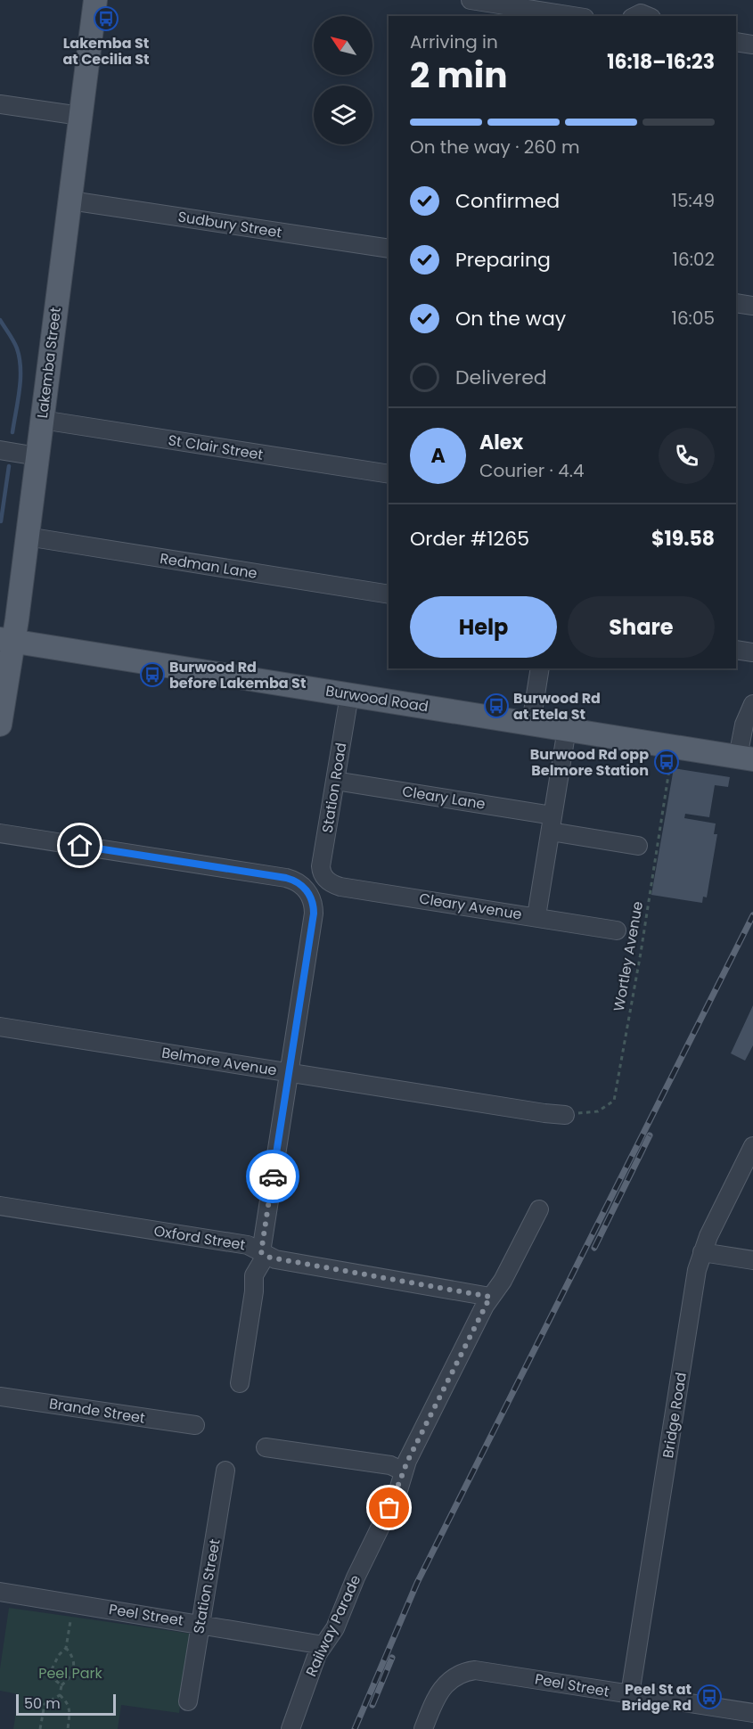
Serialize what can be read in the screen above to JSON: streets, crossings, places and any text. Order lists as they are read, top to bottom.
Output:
{
  "streets": {
    "main road": ["Lakemba Street", "Burwood Road"],
    "street": [
      "Sudbury Street",
      "St Clair Street",
      "Redman Lane",
      "Station Road",
      "Cleary Lane",
      "Cleary Avenue",
      "Belmore Avenue",
      "Oxford Street",
      "Brande Street",
      "Bridge Road",
      "Station Street",
      "Peel Street",
      "Railway Parade"
    ],
    "path": ["Wortley Avenue"]
  },
  "crossings": [
    ["Sudbury Street", "Lakemba Street"],
    ["Lakemba Street", "St Clair Street"],
    ["Lakemba Street", "Redman Lane"],
    ["Lakemba Street", "Burwood Road"],
    ["Burwood Road", "Station Road"],
    ["Station Road", "Cleary Lane"],
    ["Station Road", "Cleary Avenue"],
    ["Wortley Avenue", "Belmore Avenue"],
    ["Oxford Street", "Railway Parade"],
    ["Bridge Road", "Peel Street"],
    ["Station Street", "Peel Street"],
    ["Peel Street", "Railway Parade"]
  ],
  "parks": ["Peel Park"],
  "places": {
    "bus stop": [
      "Lakemba St at Cecilia St",
      "Burwood Rd before Lakemba St",
      "Burwood Rd at Etela St",
      "Burwood Rd opp Belmore Station",
      "Peel St at Bridge Rd"
    ]
  },
  "scale_bar": "50 m",
  "north": "top left",
  "page": {
    "heading": ["2 min", "Arriving in", "16:18–16:23"],
    "panel": [
      "Alex",
      "Courier · 4.4",
      "Order #1265",
      "$19.58"
    ],
    "bar": "On the way · 260 m",
    "list": [
      ["Confirmed", "15:49"],
      ["Preparing", "16:02"],
      ["On the way", "16:05"],
      "Delivered"
    ],
    "round": "A",
    "buttons": ["Help", "Share"],
    "scale": "50 m"
  }
}
